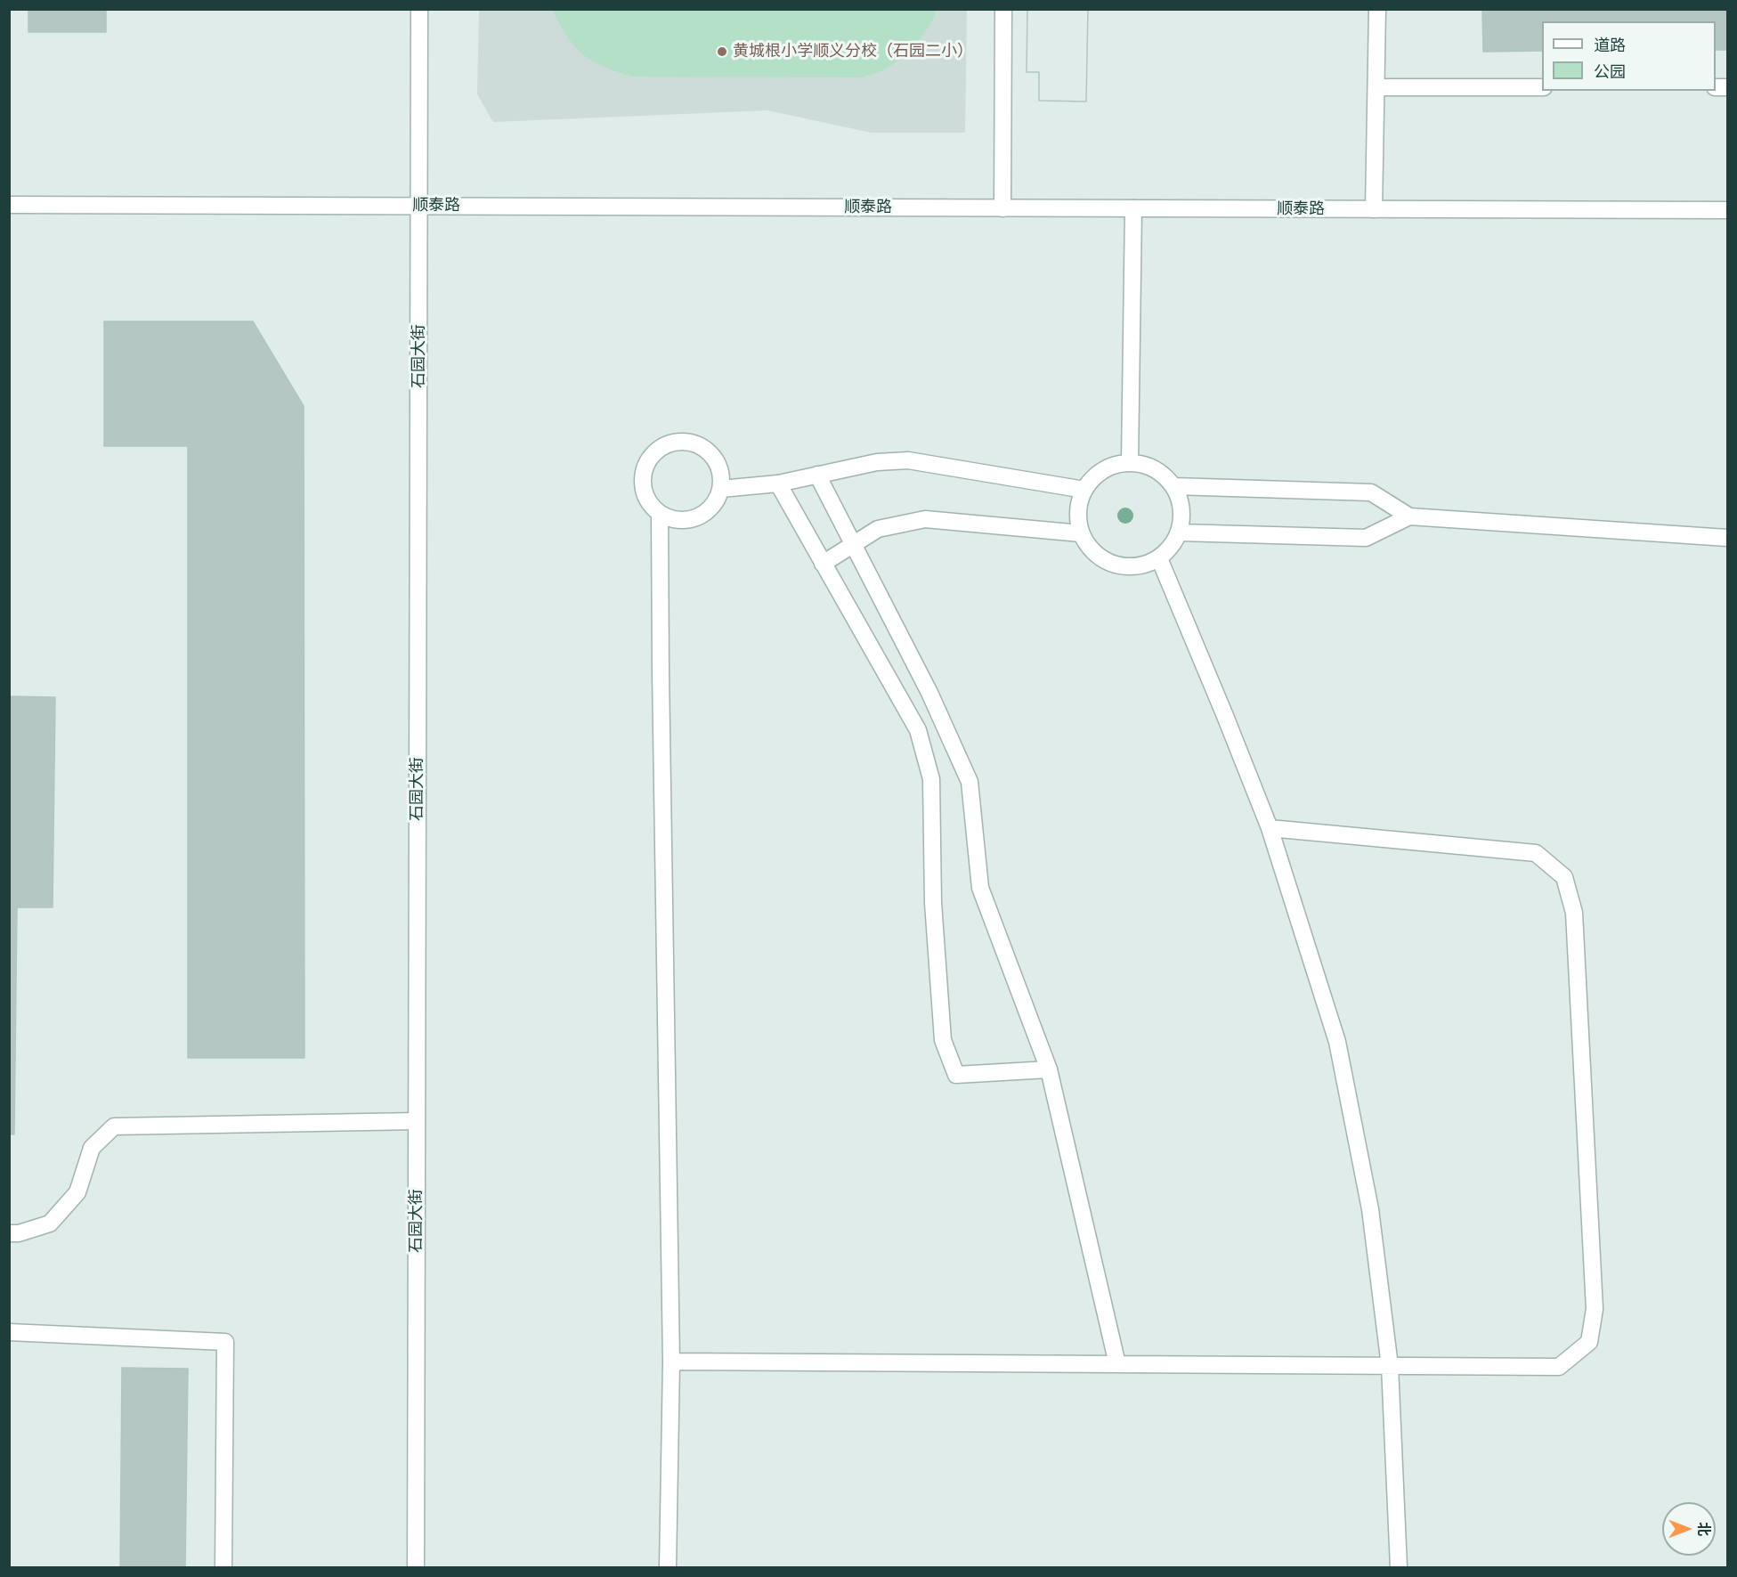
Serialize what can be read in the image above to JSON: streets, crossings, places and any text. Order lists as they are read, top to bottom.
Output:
{
  "streets": {
    "street": ["顺泰路", "石园大街"]
  },
  "crossings": [
    ["顺泰路", "石园大街"]
  ],
  "places": ["黄城根小学顺义分校（石园二小）"],
  "legend": ["道路", "公园"],
  "north": "right"
}
